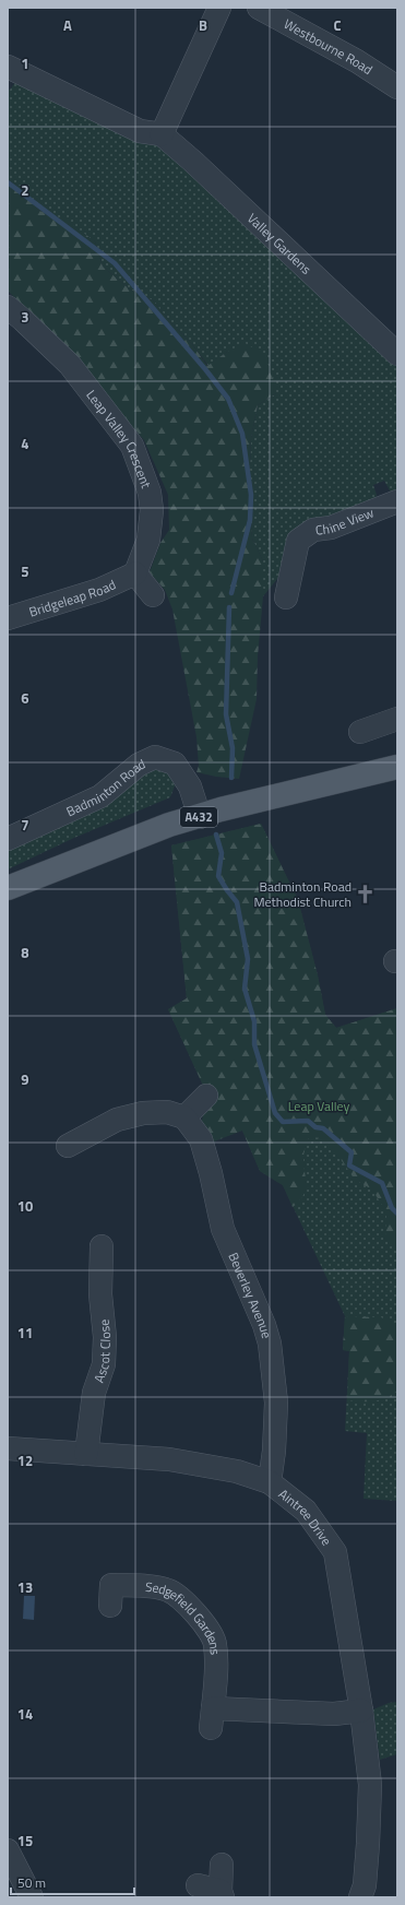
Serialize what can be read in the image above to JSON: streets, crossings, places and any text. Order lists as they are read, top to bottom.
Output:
{
  "streets": {
    "main road": ["A432"],
    "street": [
      "Westbourne Road",
      "Valley Gardens",
      "Leap Valley Crescent",
      "Chine View",
      "Bridgeleap Road",
      "Badminton Road",
      "Beverley Avenue",
      "Ascot Close",
      "Aintree Drive",
      "Sedgefield Gardens"
    ]
  },
  "crossings": [
    ["Leap Valley Crescent", "Bridgeleap Road"],
    ["Badminton Road", "A432"],
    ["Beverley Avenue", "Aintree Drive"],
    ["Ascot Close", "Aintree Drive"],
    ["Aintree Drive", "Sedgefield Gardens"]
  ],
  "parks": ["Leap Valley"],
  "places": {
    "church": ["Badminton Road Methodist Church"]
  },
  "scale_bar": "50 m",
  "grid": {
    "columns": ["A", "B", "C"],
    "rows": [
      "1",
      "2",
      "3",
      "4",
      "5",
      "6",
      "7",
      "8",
      "9",
      "10",
      "11",
      "12",
      "13",
      "14",
      "15"
    ]
  }
}
